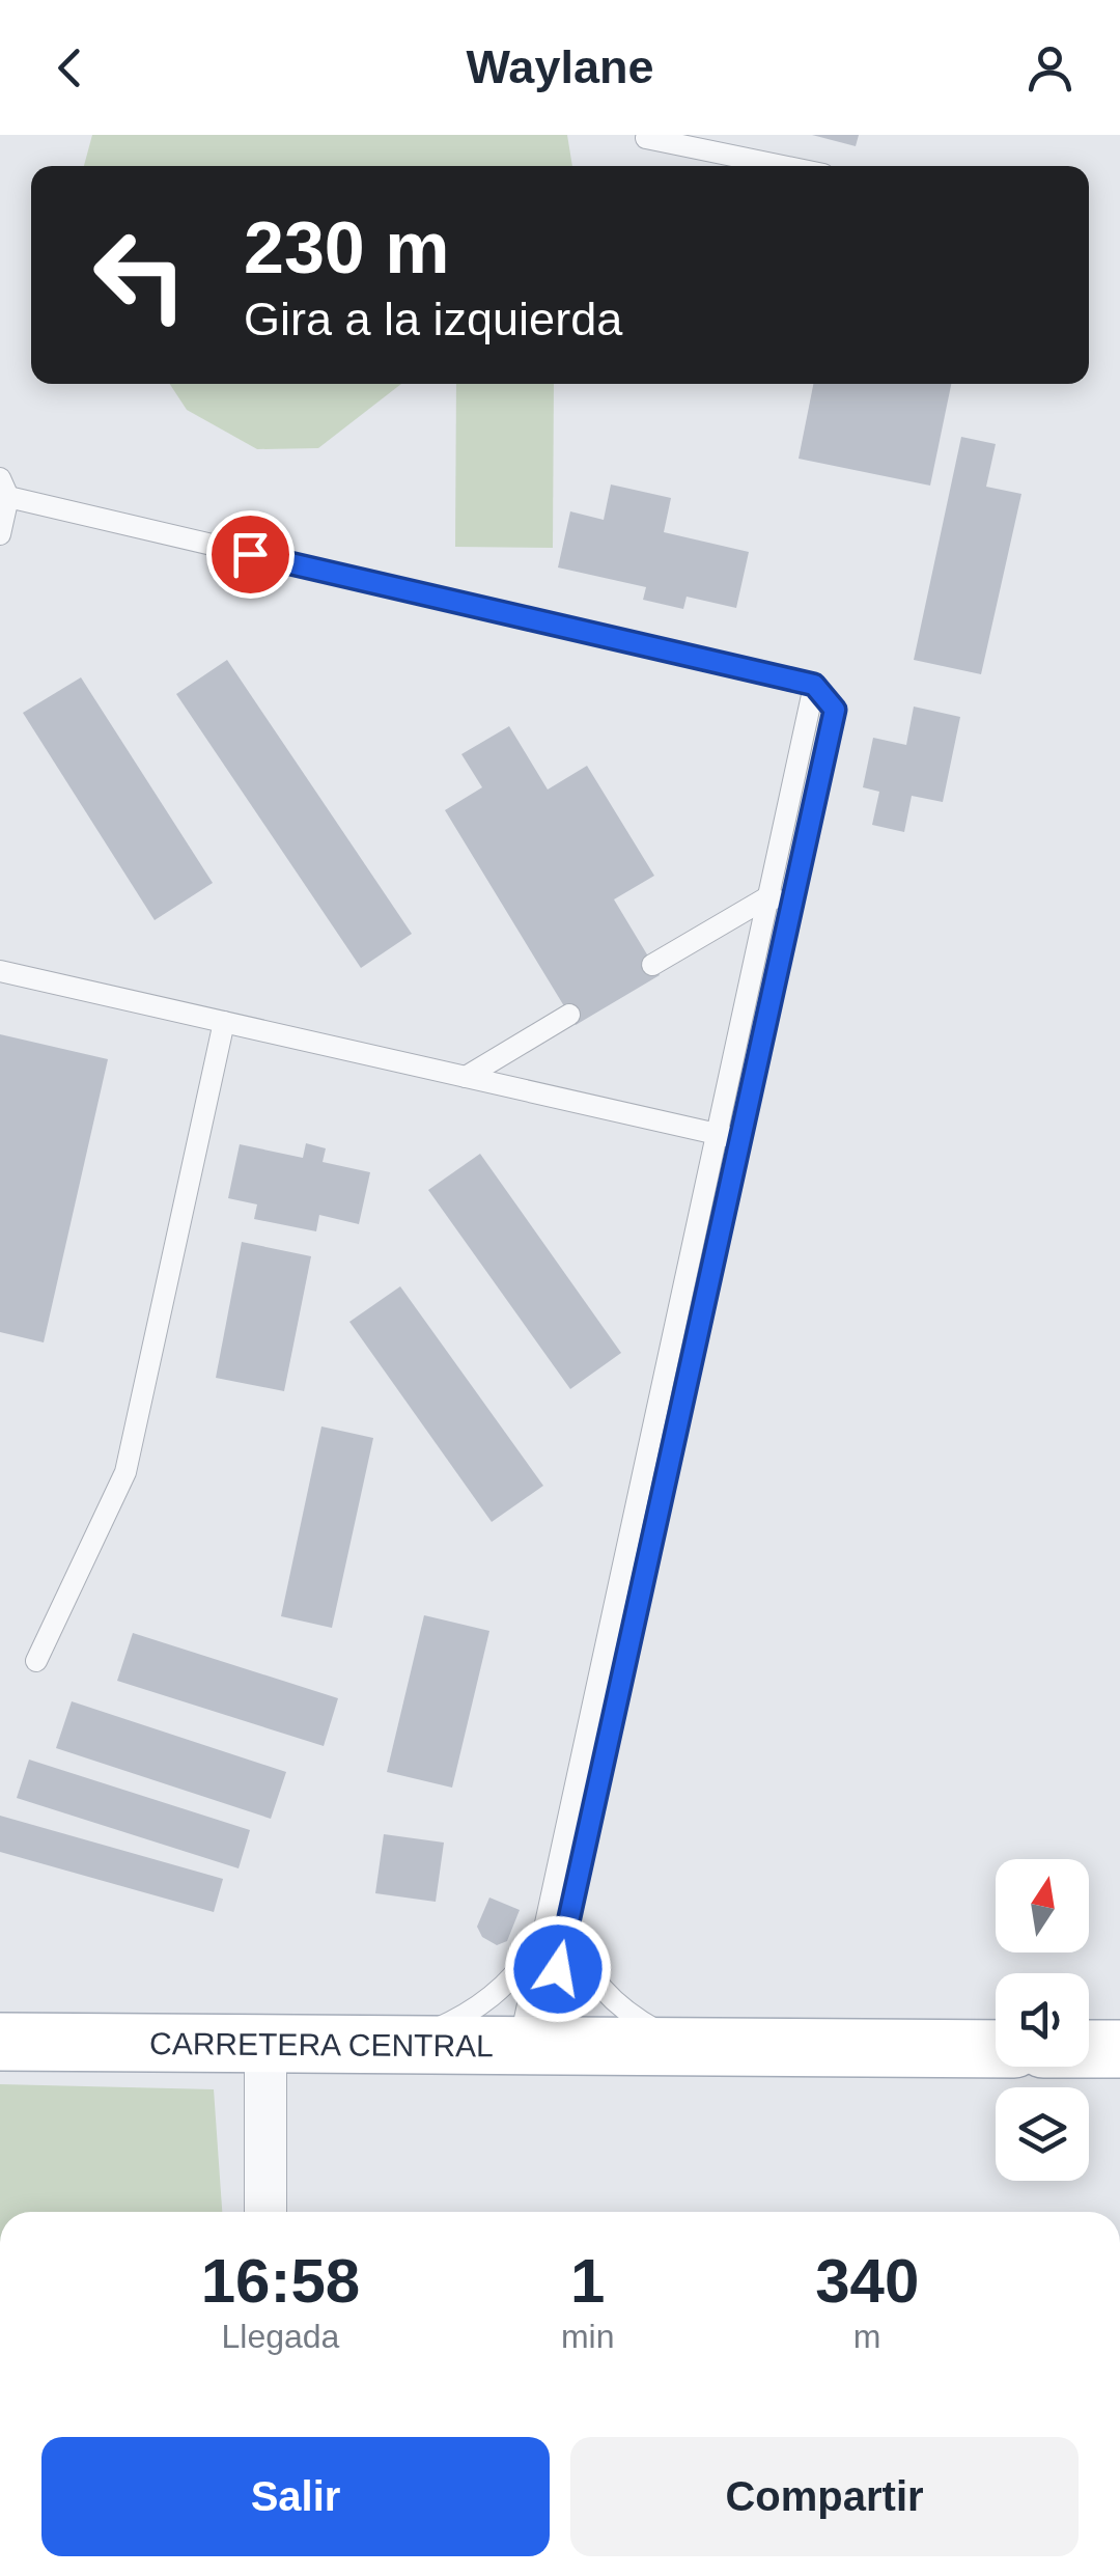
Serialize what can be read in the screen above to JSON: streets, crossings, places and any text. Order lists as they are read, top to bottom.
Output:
{
  "streets": {
    "main road": ["CARRETERA CENTRAL"]
  },
  "north": "top",
  "page": {
    "header": "Waylane",
    "turn": ["230 m", "Gira a la izquierda"],
    "eta": [
      "16:58",
      "Llegada",
      "1",
      "min",
      "340",
      "m"
    ],
    "buttons": ["Salir", "Compartir"]
  }
}
